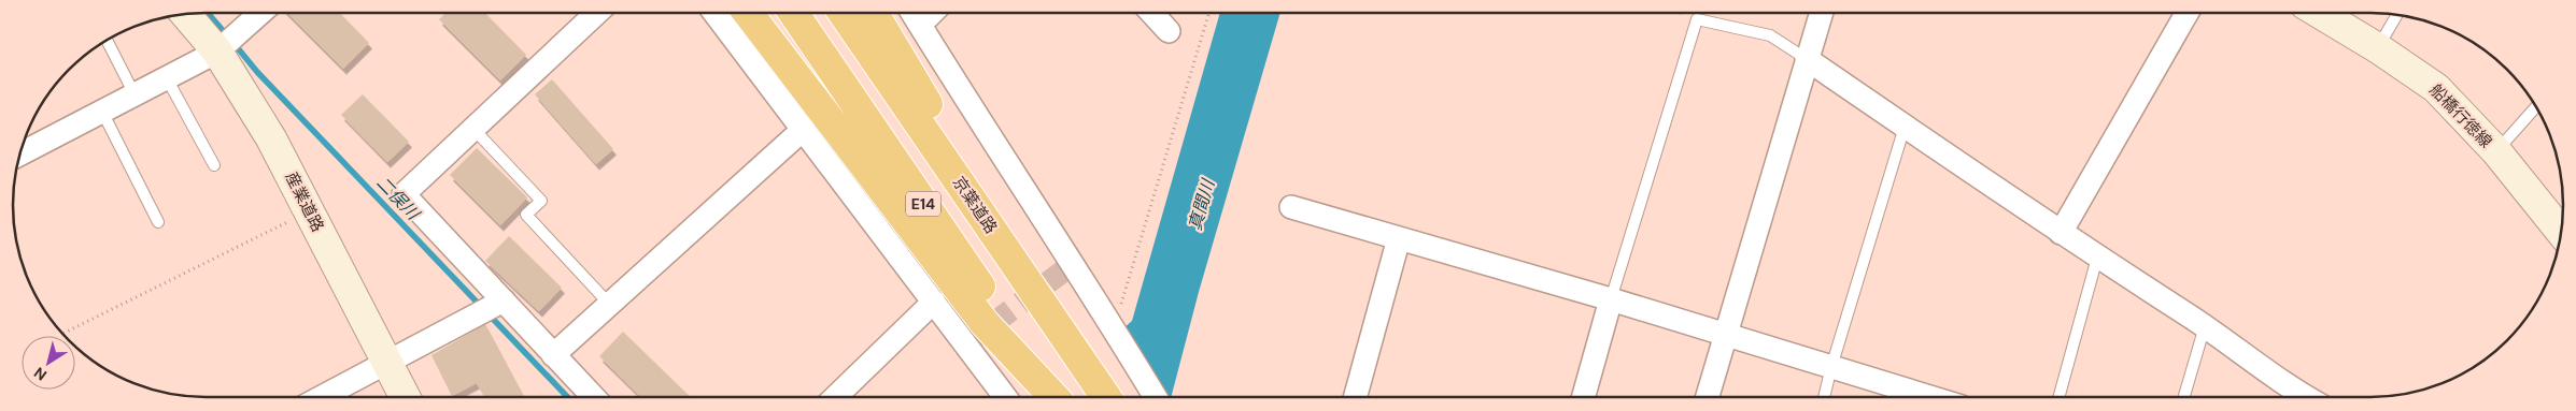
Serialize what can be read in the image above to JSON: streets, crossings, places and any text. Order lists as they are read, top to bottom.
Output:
{
  "streets": {
    "highway": ["E14", "京葉道路"],
    "main road": ["船橋行徳線", "産業道路"]
  },
  "water": ["二俣川", "真間川"],
  "north": "bottom left"
}
